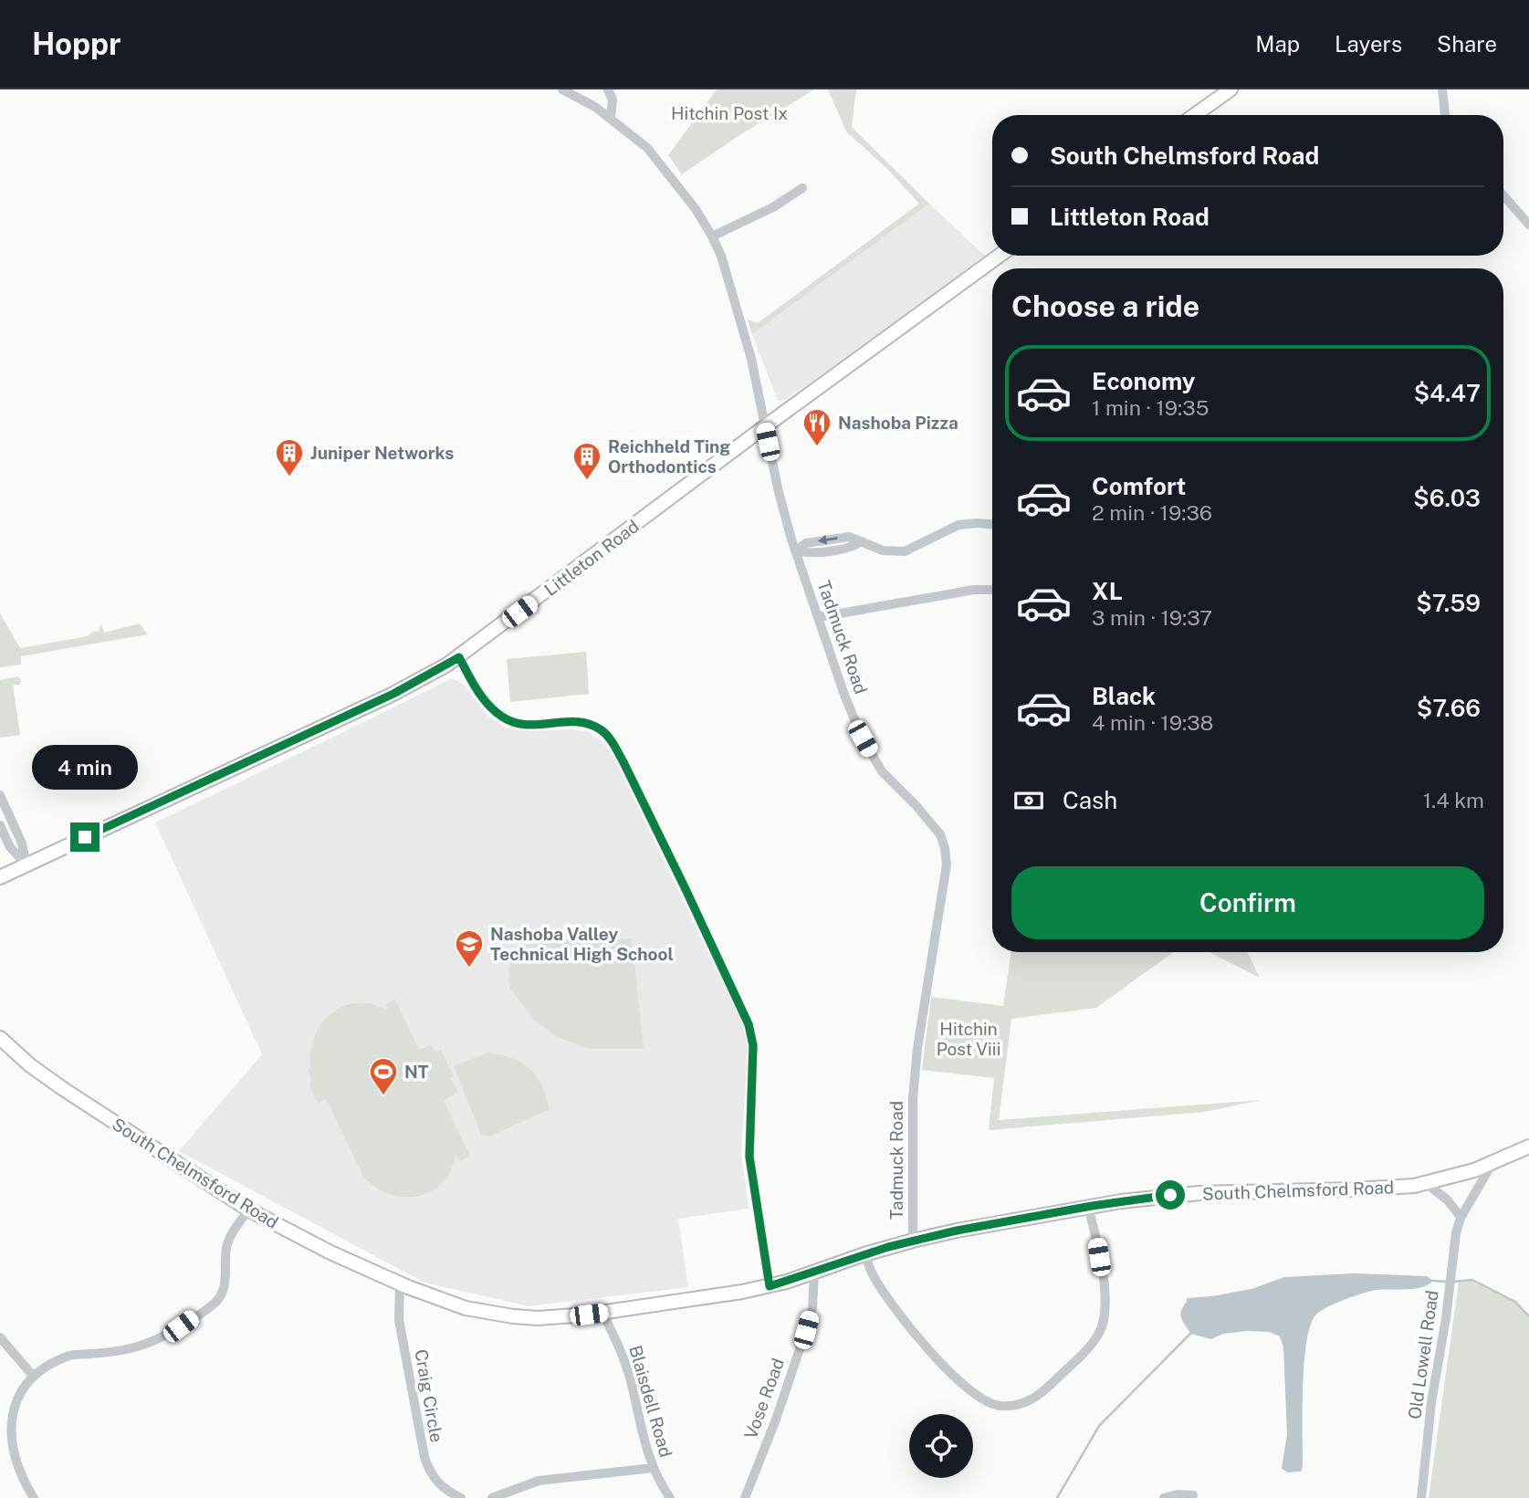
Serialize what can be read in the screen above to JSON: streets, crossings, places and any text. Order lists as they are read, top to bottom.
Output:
{
  "streets": {
    "main road": ["Littleton Road", "South Chelmsford Road"],
    "street": [
      "Tadmuck Road",
      "Old Lowell Road",
      "Craig Circle",
      "Vose Road",
      "Blaisdell Road"
    ]
  },
  "crossings": [
    ["Littleton Road", "Tadmuck Road"],
    ["Tadmuck Road", "South Chelmsford Road"],
    ["South Chelmsford Road", "Old Lowell Road"],
    ["South Chelmsford Road", "Craig Circle"],
    ["South Chelmsford Road", "Vose Road"],
    ["South Chelmsford Road", "Blaisdell Road"]
  ],
  "parks": ["Hitchin Post Ix", "Hitchin Post Viii"],
  "places": {
    "restaurant": ["Nashoba Pizza"],
    "building": ["Juniper Networks", "Reichheld Ting Orthodontics"],
    "school or university": ["Nashoba Valley Technical High School"],
    "sports": ["NT"]
  },
  "page": {
    "header": "Hoppr",
    "nav": ["Map", "Layers", "Share"],
    "banner": ["South Chelmsford Road", "Littleton Road"],
    "heading": "Choose a ride",
    "list": [
      {
        "name": "Economy",
        "note": "1 min · 19:35",
        "value": "$4.47"
      },
      {
        "name": "Comfort",
        "note": "2 min · 19:36",
        "value": "$6.03"
      },
      {
        "name": "XL",
        "note": "3 min · 19:37",
        "value": "$7.59"
      },
      {
        "name": "Black",
        "note": "4 min · 19:38",
        "value": "$7.66"
      }
    ],
    "bubble": "4 min",
    "pay": ["Cash", "1.4 km"],
    "buttons": "Confirm"
  }
}
